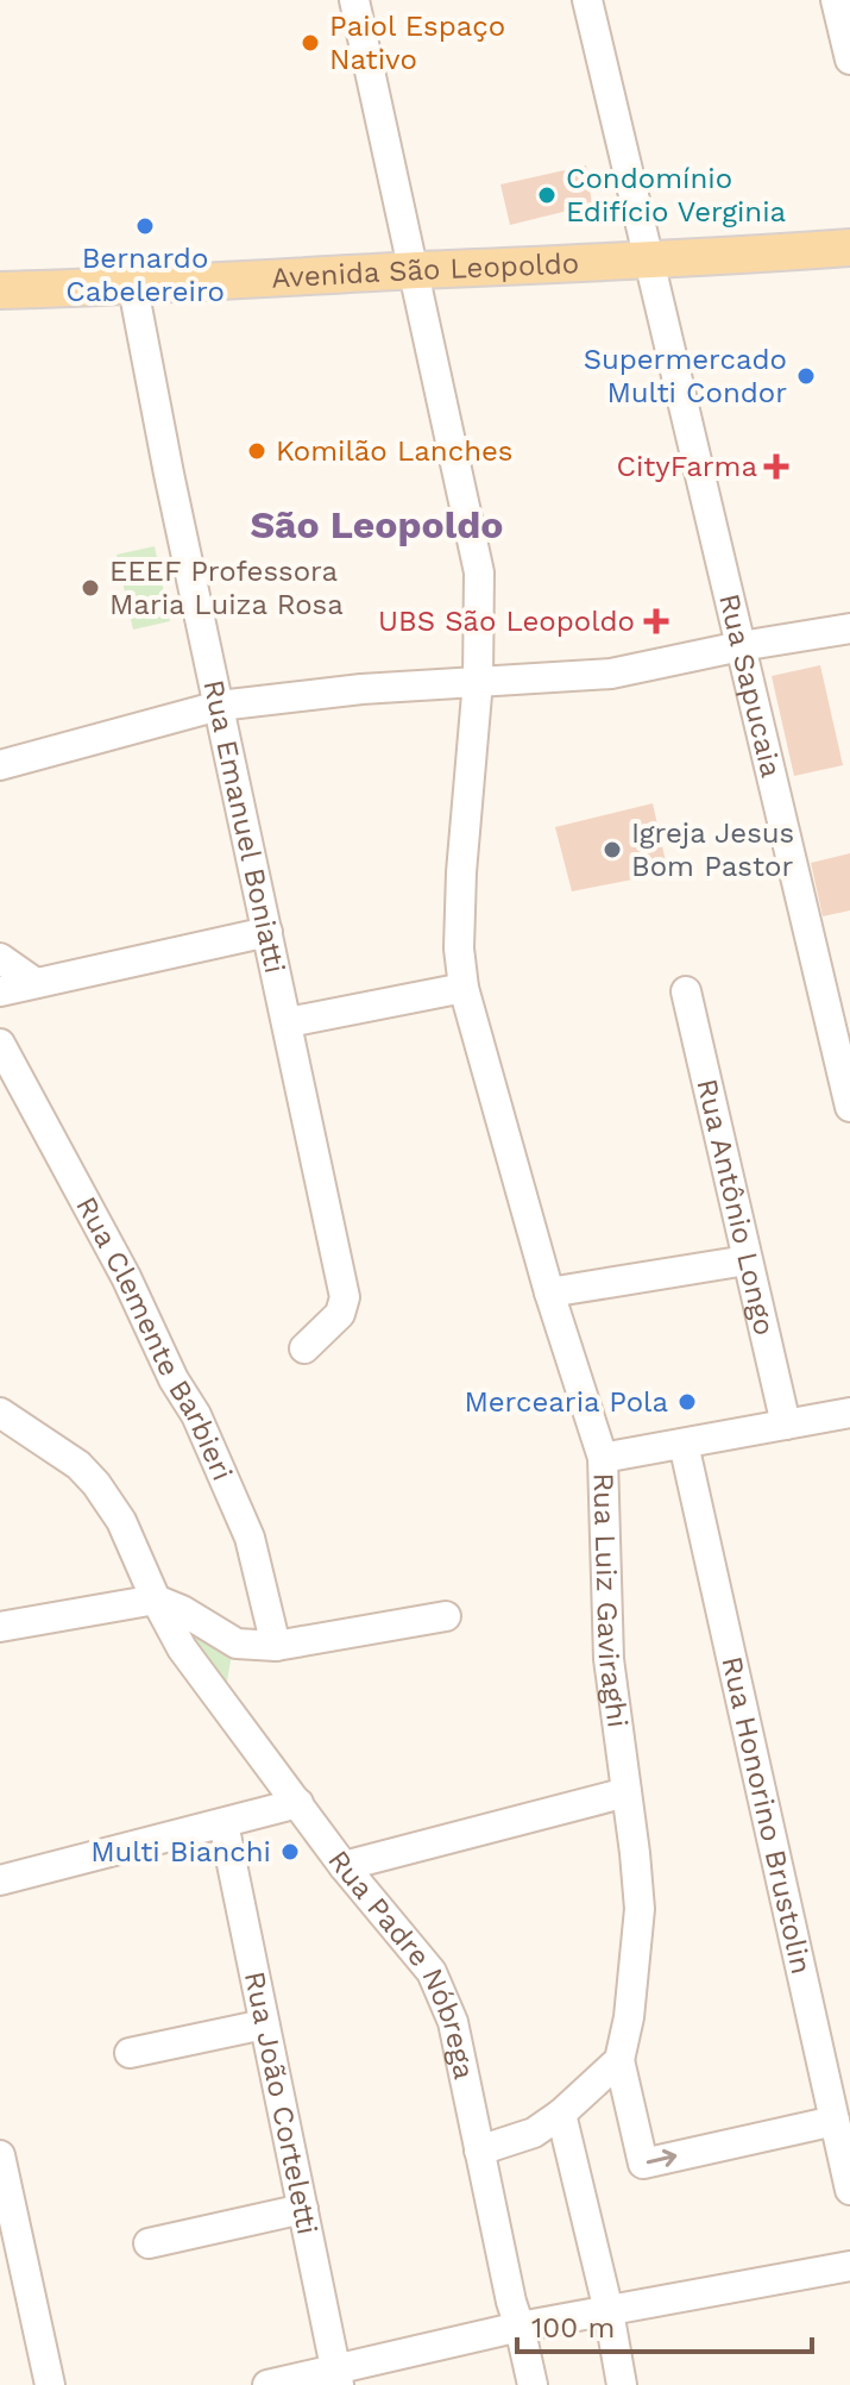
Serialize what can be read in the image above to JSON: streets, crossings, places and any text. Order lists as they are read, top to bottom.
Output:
{
  "streets": {
    "main road": ["Avenida São Leopoldo"],
    "street": [
      "Rua Sapucaia",
      "Rua Emanuel Boniatti",
      "Rua Antônio Longo",
      "Rua Clemente Barbieri",
      "Rua Luiz Gaviraghi",
      "Rua Honorino Brustolin",
      "Rua Padre Nóbrega",
      "Rua João Corteletti"
    ]
  },
  "crossings": [
    ["Avenida São Leopoldo", "Rua Sapucaia"],
    ["Avenida São Leopoldo", "Rua Emanuel Boniatti"],
    ["Avenida São Leopoldo", "Rua Luiz Gaviraghi"]
  ],
  "districts": ["São Leopoldo"],
  "places": {
    "other": [
      "Paiol Espaço Nativo",
      "Condomínio Edifício Verginia",
      "Bernardo Cabelereiro",
      "Supermercado Multi Condor",
      "Komilão Lanches",
      "EEEF Professora Maria Luiza Rosa",
      "Igreja Jesus Bom Pastor",
      "Mercearia Pola",
      "Multi Bianchi"
    ],
    "health": ["CityFarma", "UBS São Leopoldo"]
  },
  "scale_bar": "100 m"
}
